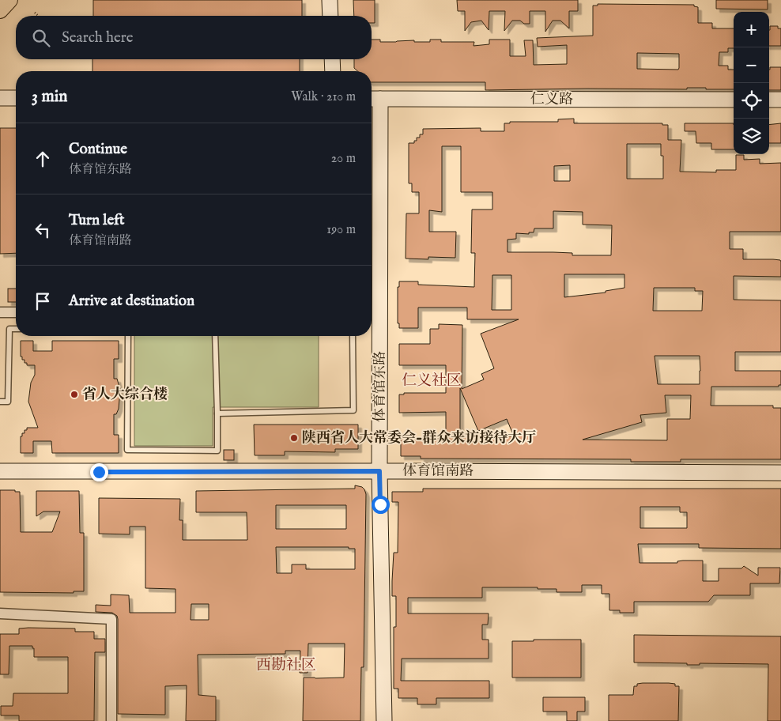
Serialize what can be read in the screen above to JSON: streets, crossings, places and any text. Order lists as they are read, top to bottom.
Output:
{
  "streets": {
    "street": ["仁义路", "体育馆东路", "体育馆南路"]
  },
  "crossings": [
    ["仁义路", "体育馆东路"],
    ["体育馆东路", "体育馆南路"]
  ],
  "districts": ["仁义社区", "西勘社区"],
  "places": ["省人大综合楼", "陕西省人大常委会-群众来访接待大厅"],
  "page": {
    "map_buttons": ["+", "−"],
    "search": "Search here",
    "heading": ["3 min", "Walk · 210 m"],
    "list": [
      ["Continue", "体育馆东路", "20 m"],
      ["Turn left", "体育馆南路", "190 m"],
      "Arrive at destination"
    ]
  }
}
